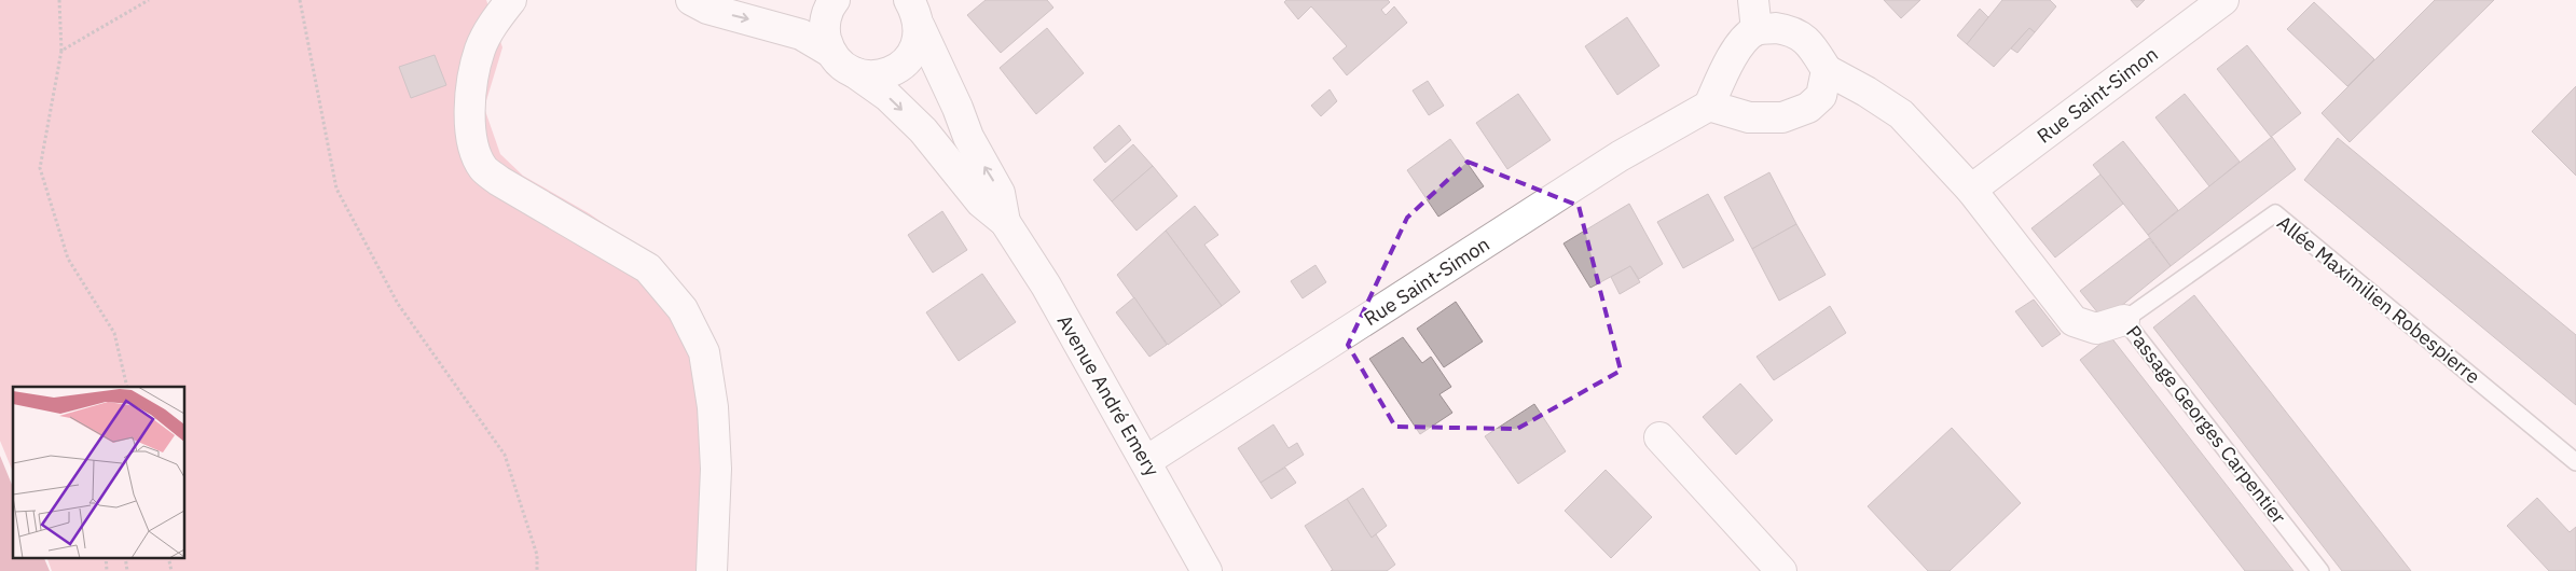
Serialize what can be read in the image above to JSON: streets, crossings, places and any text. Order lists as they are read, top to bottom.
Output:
{
  "streets": {
    "street": ["Rue Saint-Simon", "Avenue André Emery", "Passage Georges Carpentier"],
    "lane": ["Allée Maximilien Robespierre"]
  },
  "crossings": [
    ["Rue Saint-Simon", "Avenue André Emery"],
    ["Rue Saint-Simon", "Passage Georges Carpentier"],
    ["Allée Maximilien Robespierre", "Passage Georges Carpentier"]
  ]
}
